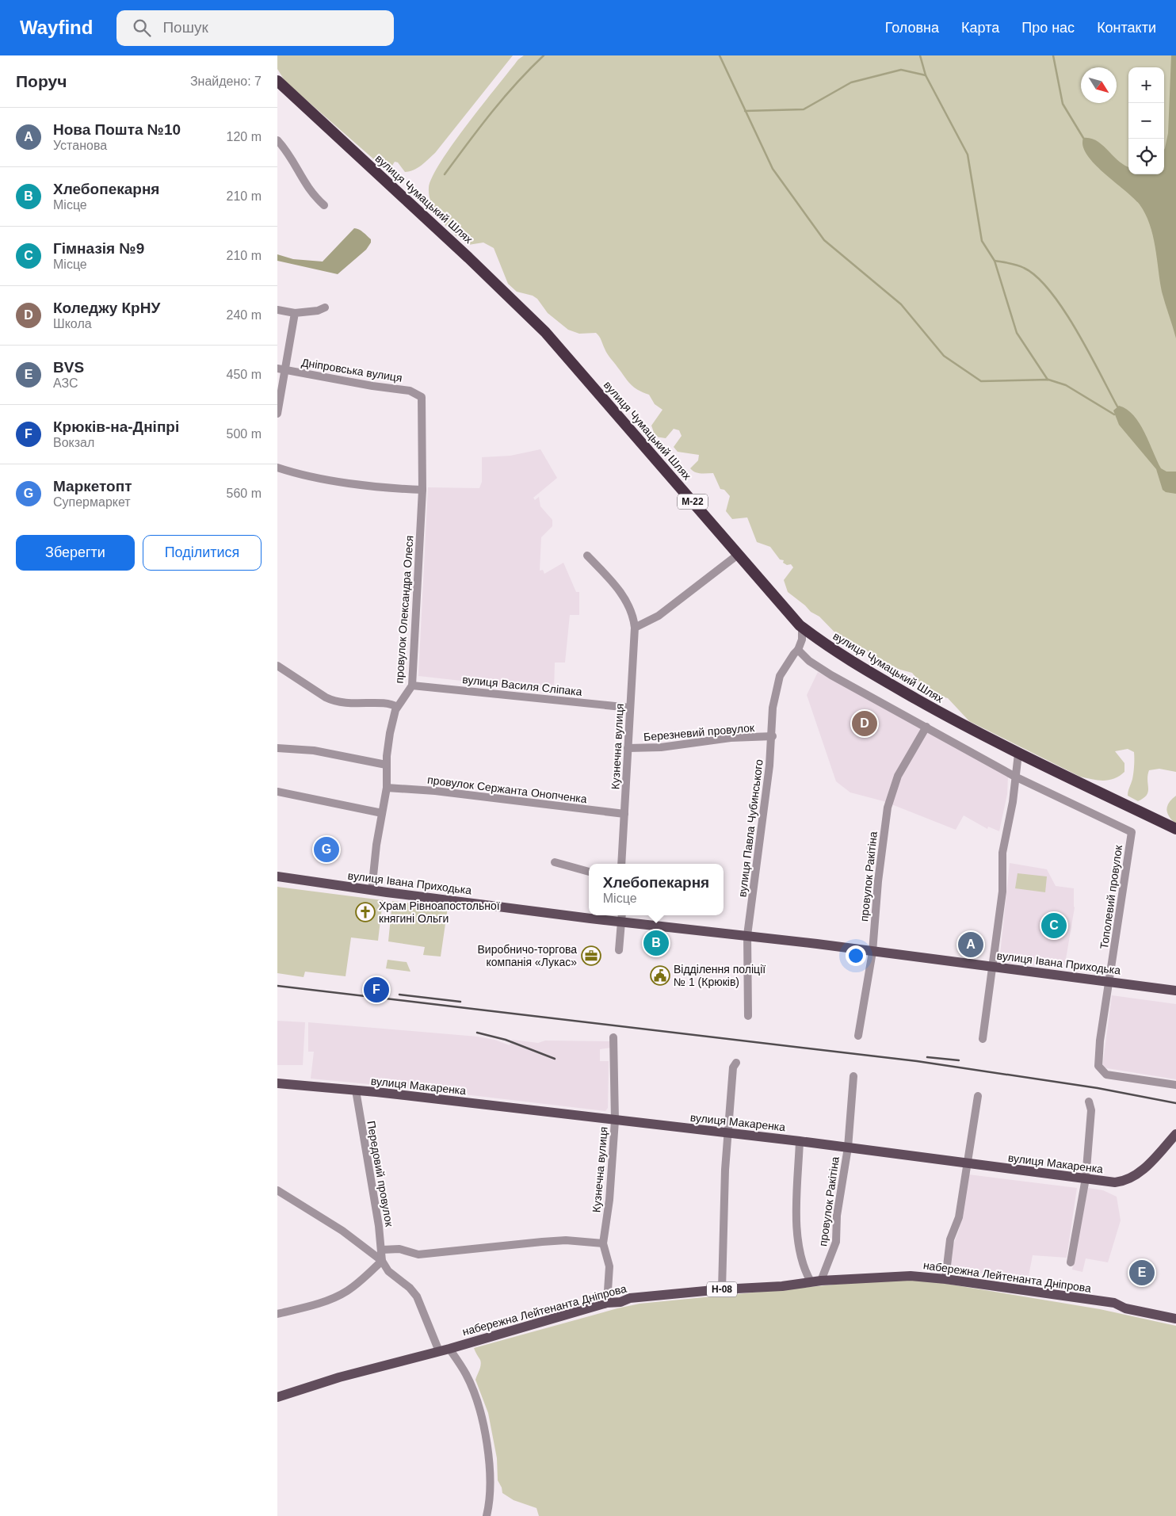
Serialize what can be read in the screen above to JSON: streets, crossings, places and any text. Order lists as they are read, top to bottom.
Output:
{
  "streets": {
    "highway": ["вулиця Чумацький Шлях", "М-22"],
    "main road": [
      "вулиця Івана Приходька",
      "вулиця Макаренка",
      "набережна Лейтенанта Дніпрова",
      "Н-08"
    ],
    "street": [
      "Дніпровська вулиця",
      "провулок Олександра Олеся",
      "вулиця Василя Сліпака",
      "Березневий провулок",
      "Кузнечна вулиця",
      "провулок Сержанта Онопченка",
      "вулиця Павла Чубинського",
      "провулок Ракітіна",
      "Тополевий провулок",
      "Передовий провулок"
    ]
  },
  "crossings": [
    ["Дніпровська вулиця", "провулок Олександра Олеся"],
    ["провулок Олександра Олеся", "вулиця Василя Сліпака"],
    ["провулок Олександра Олеся", "провулок Сержанта Онопченка"],
    ["провулок Олександра Олеся", "вулиця Івана Приходька"],
    ["вулиця Василя Сліпака", "Кузнечна вулиця"],
    ["Березневий провулок", "Кузнечна вулиця"],
    ["Березневий провулок", "вулиця Павла Чубинського"],
    ["Кузнечна вулиця", "провулок Сержанта Онопченка"],
    ["Кузнечна вулиця", "вулиця Макаренка"],
    ["Кузнечна вулиця", "набережна Лейтенанта Дніпрова"],
    ["вулиця Павла Чубинського", "вулиця Івана Приходька"],
    ["провулок Ракітіна", "вулиця Івана Приходька"],
    ["провулок Ракітіна", "вулиця Макаренка"],
    ["провулок Ракітіна", "набережна Лейтенанта Дніпрова"],
    ["вулиця Івана Приходька", "Тополевий провулок"],
    ["вулиця Макаренка", "Передовий провулок"]
  ],
  "places": {
    "church": ["Храм Рівноапостольної княгині Ольги"],
    "office": ["Виробничо-торгова компанія «Лукас»"],
    "public building": ["Відділення поліції № 1 (Крюків)"]
  },
  "north": "bottom right",
  "page": {
    "header": "Wayfind",
    "search": "Пошук",
    "nav": [
      "Головна",
      "Карта",
      "Про нас",
      "Контакти"
    ],
    "heading": ["Поруч", "Знайдено: 7"],
    "map_buttons": ["+", "−"],
    "list": [
      {
        "mark": "A",
        "name": "Нова Пошта №10",
        "note": "Установа",
        "value": "120 m"
      },
      {
        "mark": "B",
        "name": "Хлебопекарня",
        "note": "Місце",
        "value": "210 m"
      },
      {
        "mark": "C",
        "name": "Гімназія №9",
        "note": "Місце",
        "value": "210 m"
      },
      {
        "mark": "D",
        "name": "Коледжу КрНУ",
        "note": "Школа",
        "value": "240 m"
      },
      {
        "mark": "E",
        "name": "BVS",
        "note": "АЗС",
        "value": "450 m"
      },
      {
        "mark": "F",
        "name": "Крюків-на-Дніпрі",
        "note": "Вокзал",
        "value": "500 m"
      },
      {
        "mark": "G",
        "name": "Маркетопт",
        "note": "Супермаркет",
        "value": "560 m"
      }
    ],
    "buttons": ["Зберегти", "Поділитися"],
    "pins": [
      "D",
      "G",
      "C",
      "B",
      "A",
      "F",
      "E"
    ],
    "popup": ["Хлебопекарня", "Місце"]
  }
}
